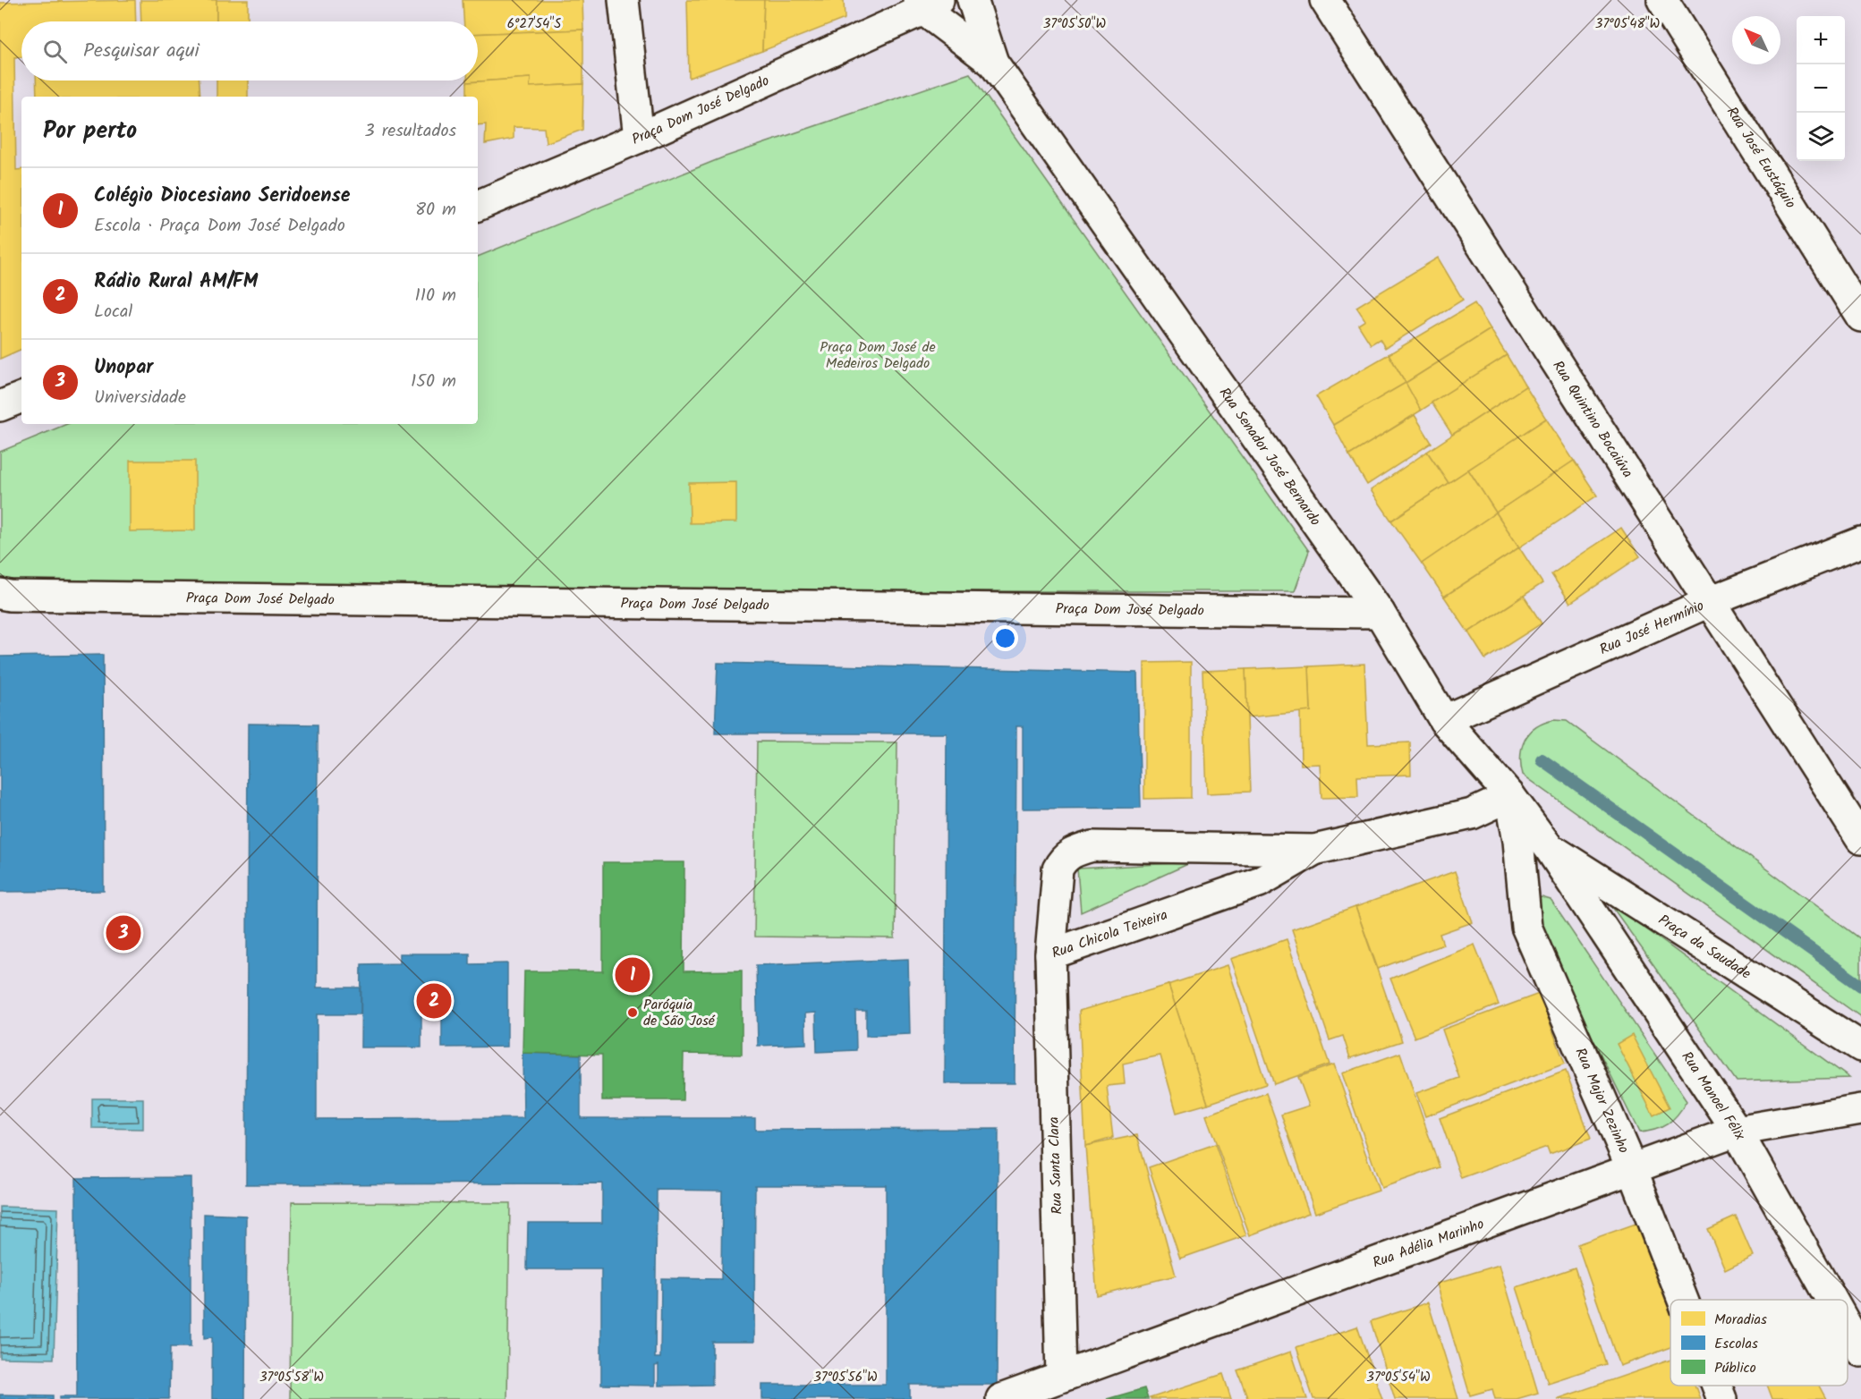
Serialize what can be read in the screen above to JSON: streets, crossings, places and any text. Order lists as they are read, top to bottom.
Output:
{
  "streets": {
    "street": [
      "Praça Dom José Delgado",
      "Rua José Eustáquio",
      "Rua Quintino Bocaiúva",
      "Rua Senador José Bernardo",
      "Rua José Hermínio",
      "Rua Chicola Teixeira",
      "Praça da Saudade",
      "Rua Manoel Félix",
      "Rua Major Zezinho",
      "Rua Santa Clara",
      "Rua Adélia Marinho"
    ]
  },
  "crossings": [
    ["Praça Dom José Delgado", "Rua Senador José Bernardo"],
    ["Rua Quintino Bocaiúva", "Rua José Hermínio"],
    ["Rua Senador José Bernardo", "Rua José Hermínio"],
    ["Rua Senador José Bernardo", "Rua Chicola Teixeira"],
    ["Rua Senador José Bernardo", "Praça da Saudade"],
    ["Rua Senador José Bernardo", "Rua Manoel Félix"],
    ["Rua Senador José Bernardo", "Rua Major Zezinho"],
    ["Rua Chicola Teixeira", "Rua Major Zezinho"],
    ["Rua Chicola Teixeira", "Rua Santa Clara"],
    ["Praça da Saudade", "Rua Manoel Félix"],
    ["Rua Manoel Félix", "Rua Adélia Marinho"],
    ["Rua Major Zezinho", "Rua Adélia Marinho"],
    ["Rua Santa Clara", "Rua Adélia Marinho"]
  ],
  "parks": ["Praça Dom José de Medeiros Delgado"],
  "places": ["Paróquia de São José"],
  "legend": ["Moradias", "Escolas", "Público"],
  "north": "top left",
  "page": {
    "map_buttons": ["+", "−"],
    "search": "Pesquisar aqui",
    "heading": ["Por perto", "3 resultados"],
    "list": [
      {
        "mark": "1",
        "name": "Colégio Diocesiano Seridoense",
        "note": "Escola · Praça Dom José Delgado",
        "value": "80 m"
      },
      {
        "mark": "2",
        "name": "Rádio Rural AM/FM",
        "note": "Local",
        "value": "110 m"
      },
      {
        "mark": "3",
        "name": "Unopar",
        "note": "Universidade",
        "value": "150 m"
      }
    ],
    "pins": ["3", "1", "2"]
  },
  "coordinates": [
    "37°05'50\"W",
    "37°05'48\"W",
    "6°27'54\"S",
    "37°05'58\"W",
    "37°05'56\"W",
    "37°05'54\"W"
  ]
}
